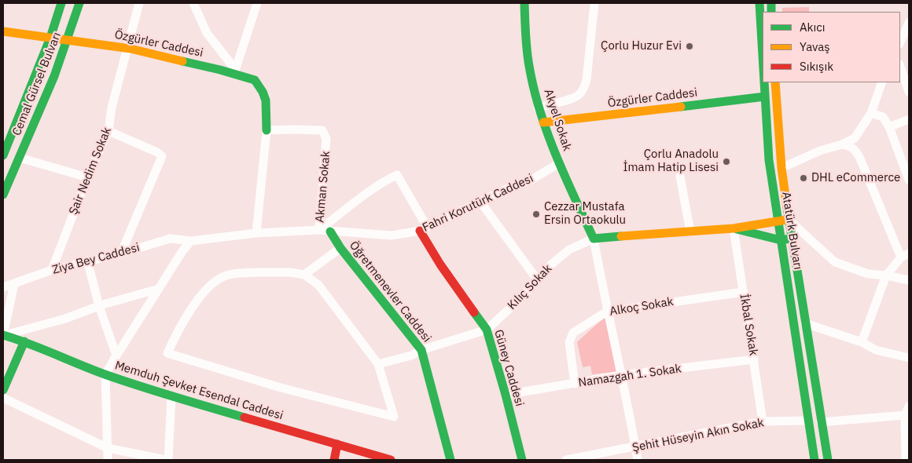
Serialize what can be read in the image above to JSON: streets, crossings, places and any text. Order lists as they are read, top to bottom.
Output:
{
  "streets": {
    "street": [
      "Özgürler Caddesi",
      "Cemal Gürsel Bulvarı",
      "Akyel Sokak",
      "Şair Nedim Sokak",
      "Akman Sokak",
      "Fahri Korutürk Caddesi",
      "Atatürk Bulvarı",
      "Ziya Bey Caddesi",
      "Kılıç Sokak",
      "Öğretmenevler Caddesi",
      "Alkoç Sokak",
      "İkbal Sokak",
      "Güney Caddesi",
      "Namazgah 1. Sokak",
      "Memduh Şevket Esendal Caddesi",
      "Şehit Hüseyin Akın Sokak"
    ]
  },
  "crossings": [
    ["Özgürler Caddesi", "Cemal Gürsel Bulvarı"],
    ["Özgürler Caddesi", "Akyel Sokak"],
    ["Özgürler Caddesi", "Şair Nedim Sokak"],
    ["Özgürler Caddesi", "Akman Sokak"],
    ["Özgürler Caddesi", "Atatürk Bulvarı"],
    ["Akyel Sokak", "Fahri Korutürk Caddesi"],
    ["Akyel Sokak", "Kılıç Sokak"],
    ["Şair Nedim Sokak", "Ziya Bey Caddesi"],
    ["Akman Sokak", "Fahri Korutürk Caddesi"],
    ["Fahri Korutürk Caddesi", "Ziya Bey Caddesi"],
    ["Fahri Korutürk Caddesi", "Öğretmenevler Caddesi"],
    ["Fahri Korutürk Caddesi", "Güney Caddesi"],
    ["Atatürk Bulvarı", "Şehit Hüseyin Akın Sokak"],
    ["Kılıç Sokak", "Öğretmenevler Caddesi"],
    ["Kılıç Sokak", "Güney Caddesi"],
    ["Alkoç Sokak", "İkbal Sokak"],
    ["Alkoç Sokak", "Namazgah 1. Sokak"],
    ["İkbal Sokak", "Namazgah 1. Sokak"],
    ["İkbal Sokak", "Şehit Hüseyin Akın Sokak"],
    ["Güney Caddesi", "Namazgah 1. Sokak"]
  ],
  "places": [
    "Çorlu Huzur Evi",
    "Çorlu Anadolu İmam Hatip Lisesi",
    "DHL eCommerce",
    "Cezzar Mustafa Ersin Ortaokulu"
  ],
  "legend": ["Akıcı", "Yavaş", "Sıkışık"]
}
